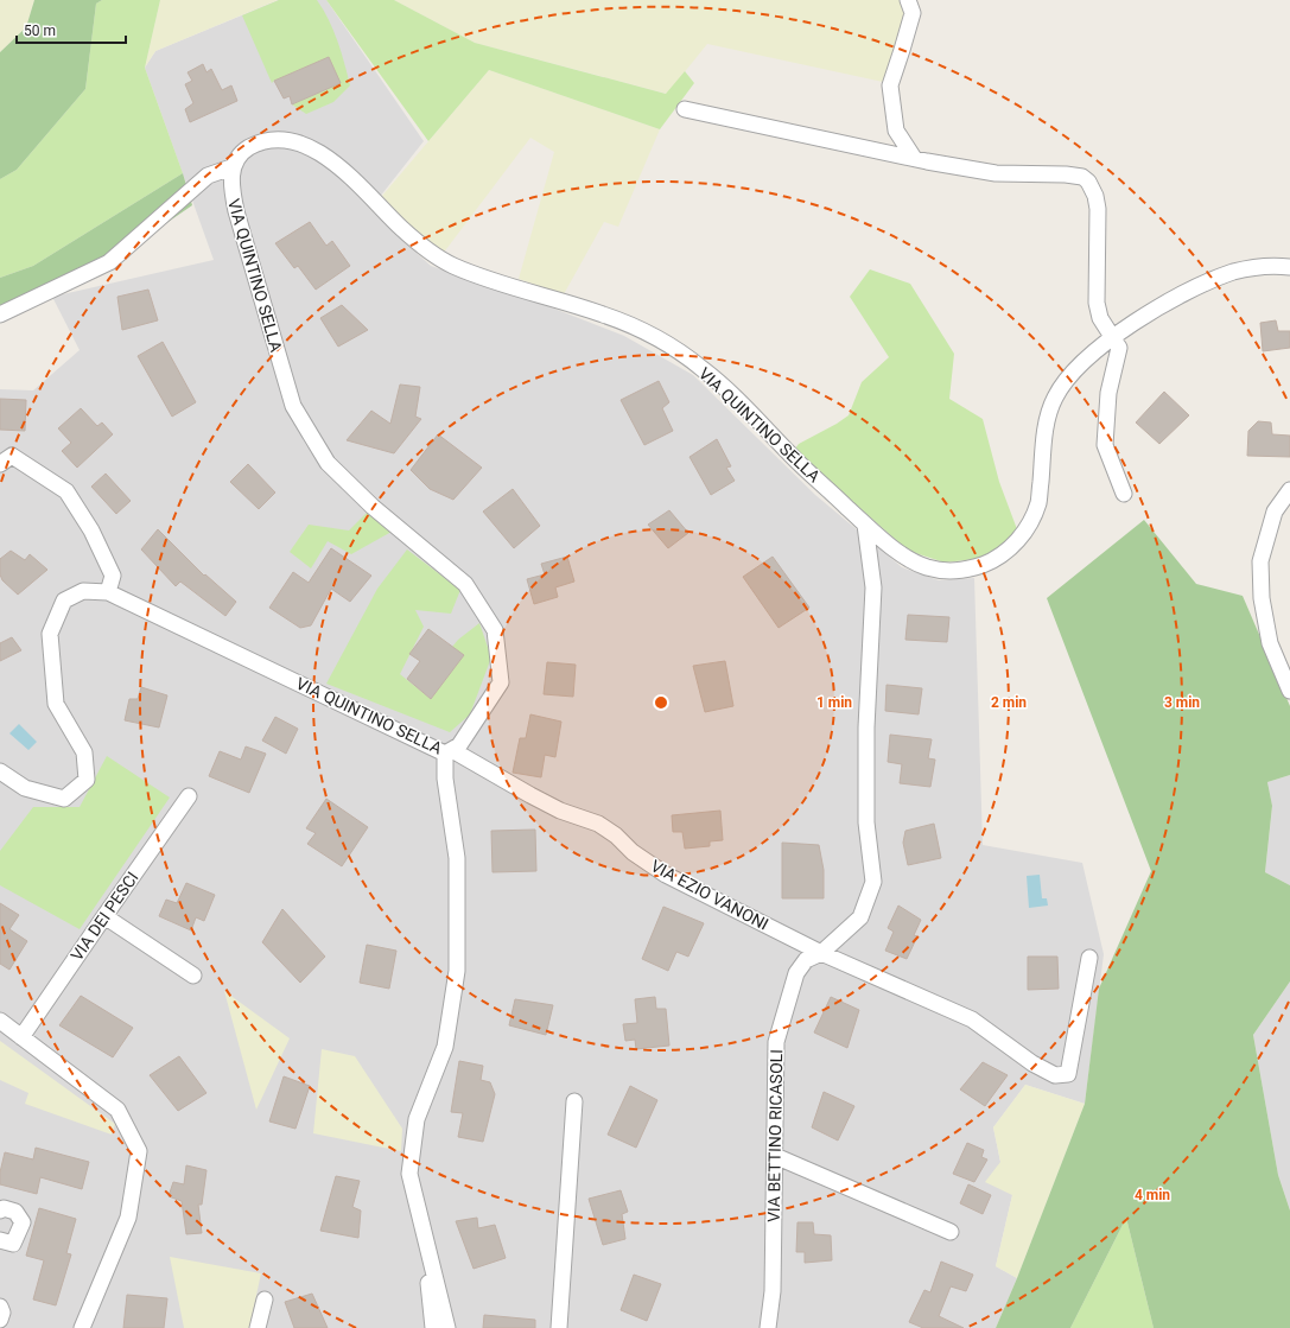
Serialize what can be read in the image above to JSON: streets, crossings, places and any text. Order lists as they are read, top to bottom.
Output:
{
  "streets": {
    "street": [
      "VIA QUINTINO SELLA",
      "VIA EZIO VANONI",
      "VIA DEI PESCI",
      "VIA BETTINO RICASOLI"
    ]
  },
  "crossings": [
    ["VIA QUINTINO SELLA", "VIA EZIO VANONI"],
    ["VIA QUINTINO SELLA", "VIA BETTINO RICASOLI"],
    ["VIA EZIO VANONI", "VIA BETTINO RICASOLI"]
  ],
  "scale_bar": "50 m",
  "rings": [
    "1 min",
    "2 min",
    "3 min",
    "4 min"
  ]
}
